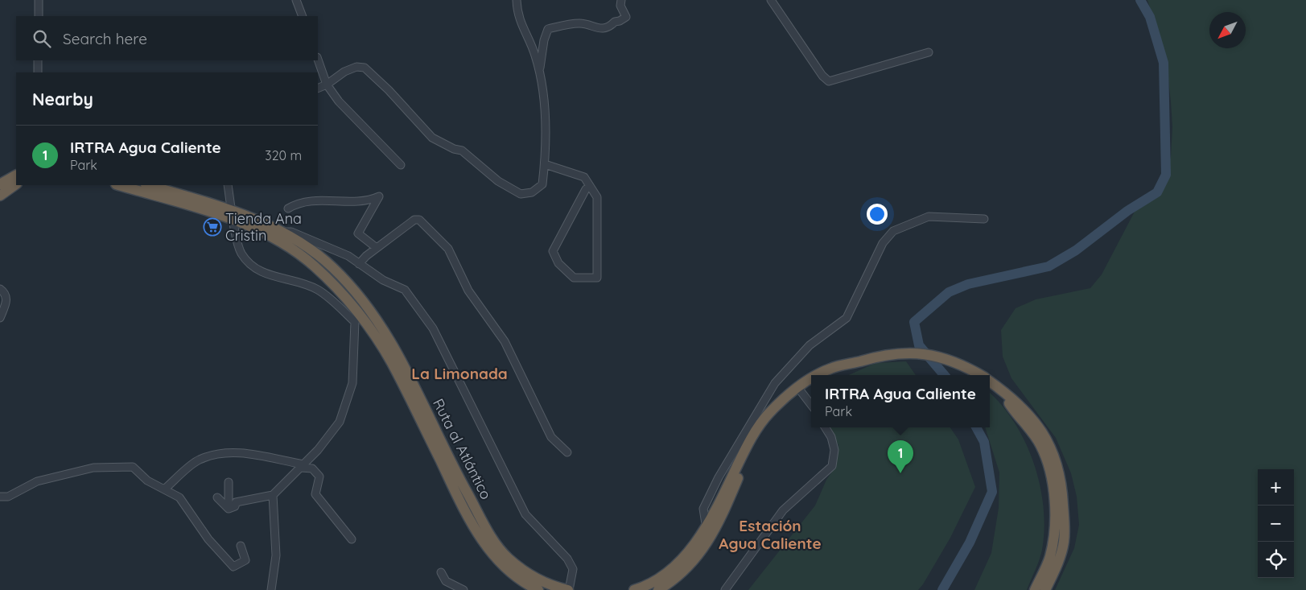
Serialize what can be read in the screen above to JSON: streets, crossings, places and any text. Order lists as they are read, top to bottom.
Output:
{
  "streets": {
    "highway": ["Ruta al Atlántico"]
  },
  "districts": ["La Limonada", "Estación Agua Caliente"],
  "places": {
    "supermarket": ["Tienda Ana Cristin"]
  },
  "north": "bottom left",
  "page": {
    "search": "Search here",
    "heading": "Nearby",
    "list": [
      {
        "mark": "1",
        "name": "IRTRA Agua Caliente",
        "note": "Park",
        "value": "320 m"
      }
    ],
    "popup": ["IRTRA Agua Caliente", "Park"],
    "pins": "1",
    "map_buttons": ["+", "−"]
  }
}
